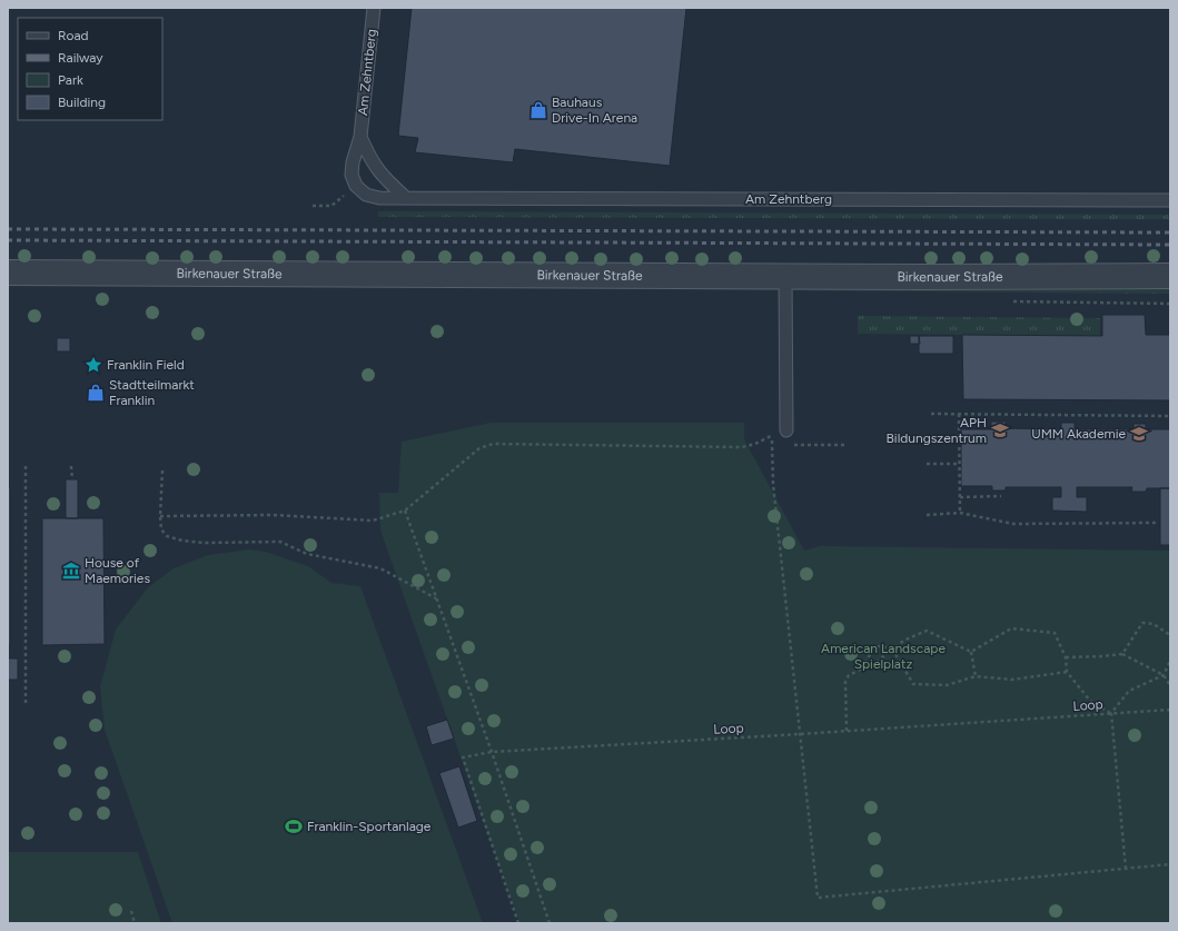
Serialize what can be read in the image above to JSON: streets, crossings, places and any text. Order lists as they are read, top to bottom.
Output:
{
  "streets": {
    "street": ["Birkenauer Straße"],
    "lane": ["Am Zehntberg"],
    "path": ["Loop"]
  },
  "parks": ["American Landscape Spielplatz"],
  "places": {
    "shop": ["Bauhaus Drive-In Arena", "Stadtteilmarkt Franklin"],
    "place": ["Franklin Field"],
    "school or university": ["APH Bildungszentrum", "UMM Akademie"],
    "museum": ["House of Maemories"],
    "sports": ["Franklin-Sportanlage"]
  },
  "legend": [
    "Road",
    "Railway",
    "Park",
    "Building"
  ]
}
